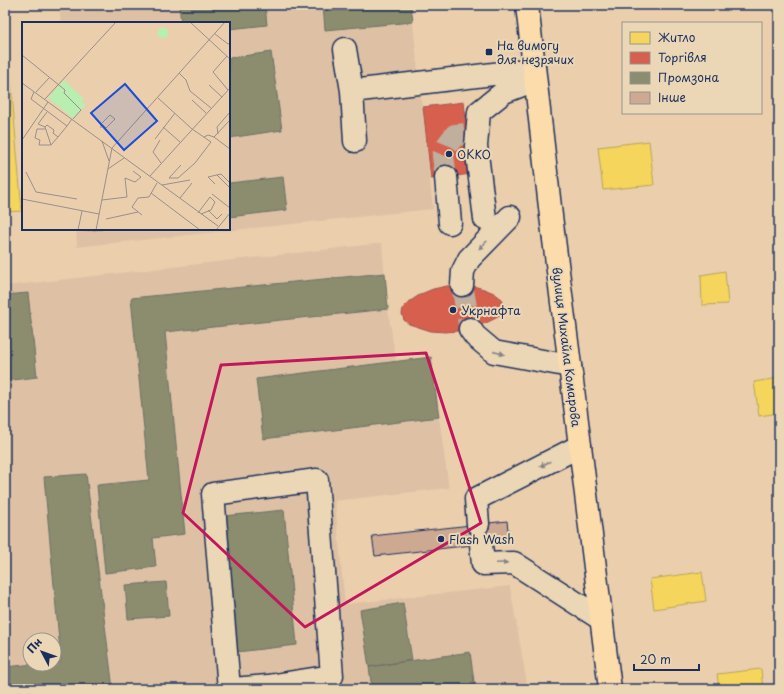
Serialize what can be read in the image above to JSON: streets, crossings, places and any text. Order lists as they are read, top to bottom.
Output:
{
  "streets": {
    "main road": ["вулиця Михайла Комарова"]
  },
  "places": {
    "transit": ["На вимогу для незрячих"],
    "other": ["ОККО", "Укрнафта", "Flash Wash"]
  },
  "legend": [
    "Житло",
    "Торгівля",
    "Промзона",
    "Інше"
  ],
  "scale_bar": "20 m",
  "north": "top left"
}
